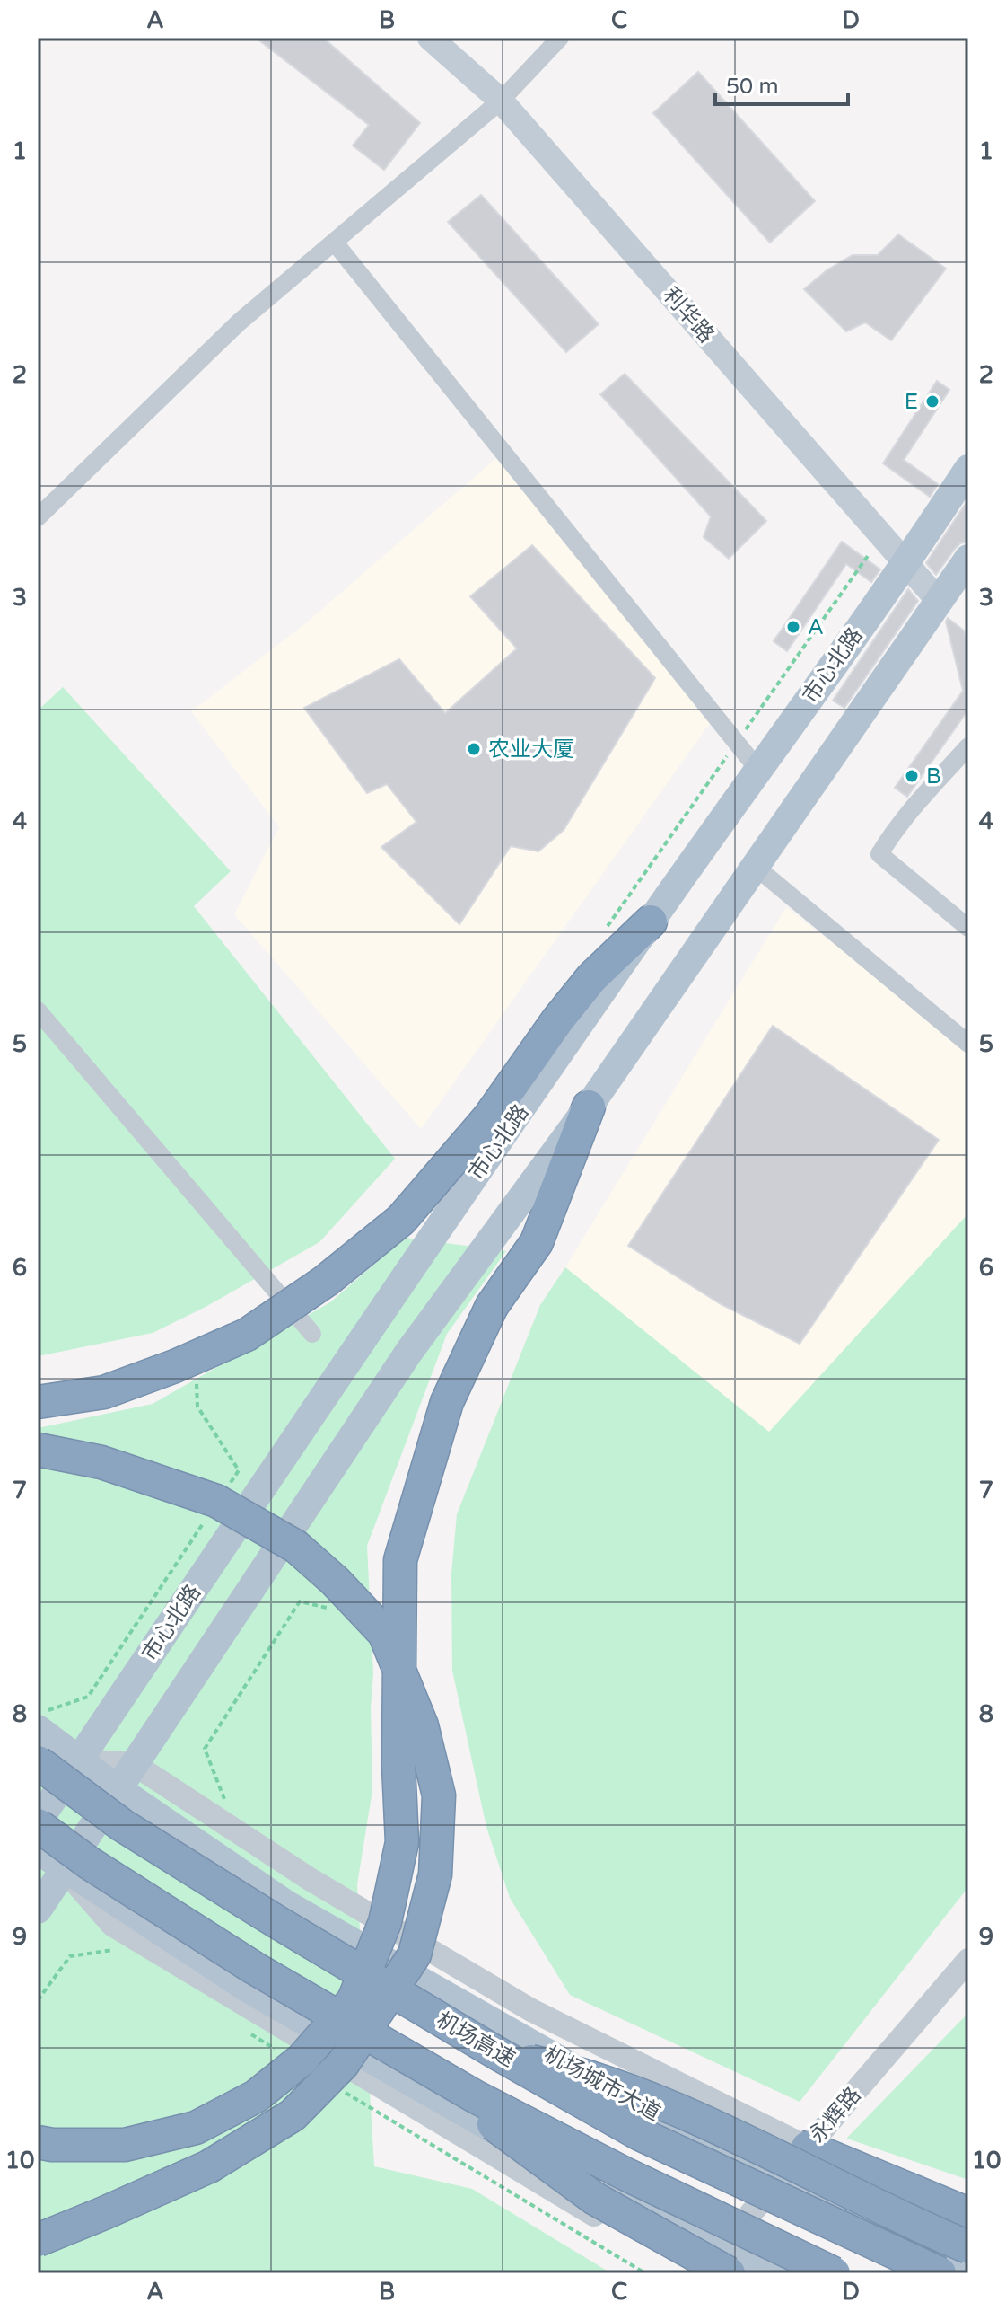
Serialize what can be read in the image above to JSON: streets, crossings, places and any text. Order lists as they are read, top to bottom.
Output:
{
  "streets": {
    "highway": ["机场高速"],
    "main road": ["利华路", "市心北路", "机场城市大道"],
    "street": ["永辉路"]
  },
  "crossings": [
    ["利华路", "市心北路"],
    ["市心北路", "机场城市大道"],
    ["机场城市大道", "永辉路"]
  ],
  "places": [
    "E",
    "A",
    "农业大厦",
    "B"
  ],
  "scale_bar": "50 m",
  "grid": {
    "columns": [
      "A",
      "B",
      "C",
      "D"
    ],
    "rows": [
      "1",
      "2",
      "3",
      "4",
      "5",
      "6",
      "7",
      "8",
      "9",
      "10"
    ]
  }
}
